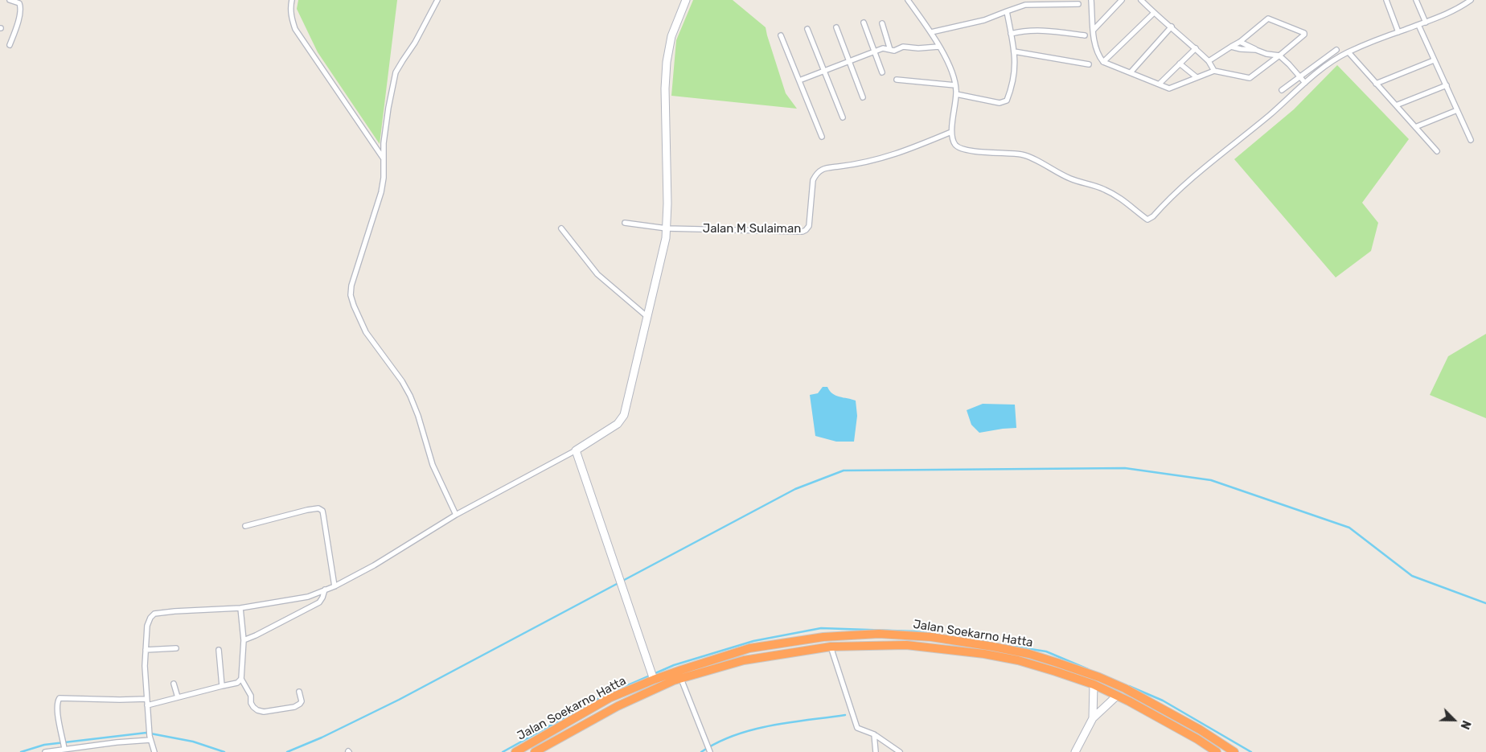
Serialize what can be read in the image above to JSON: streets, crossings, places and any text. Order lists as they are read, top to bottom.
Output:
{
  "streets": {
    "highway": ["Jalan Soekarno Hatta"],
    "street": ["Jalan M Sulaiman"]
  },
  "north": "bottom right"
}
